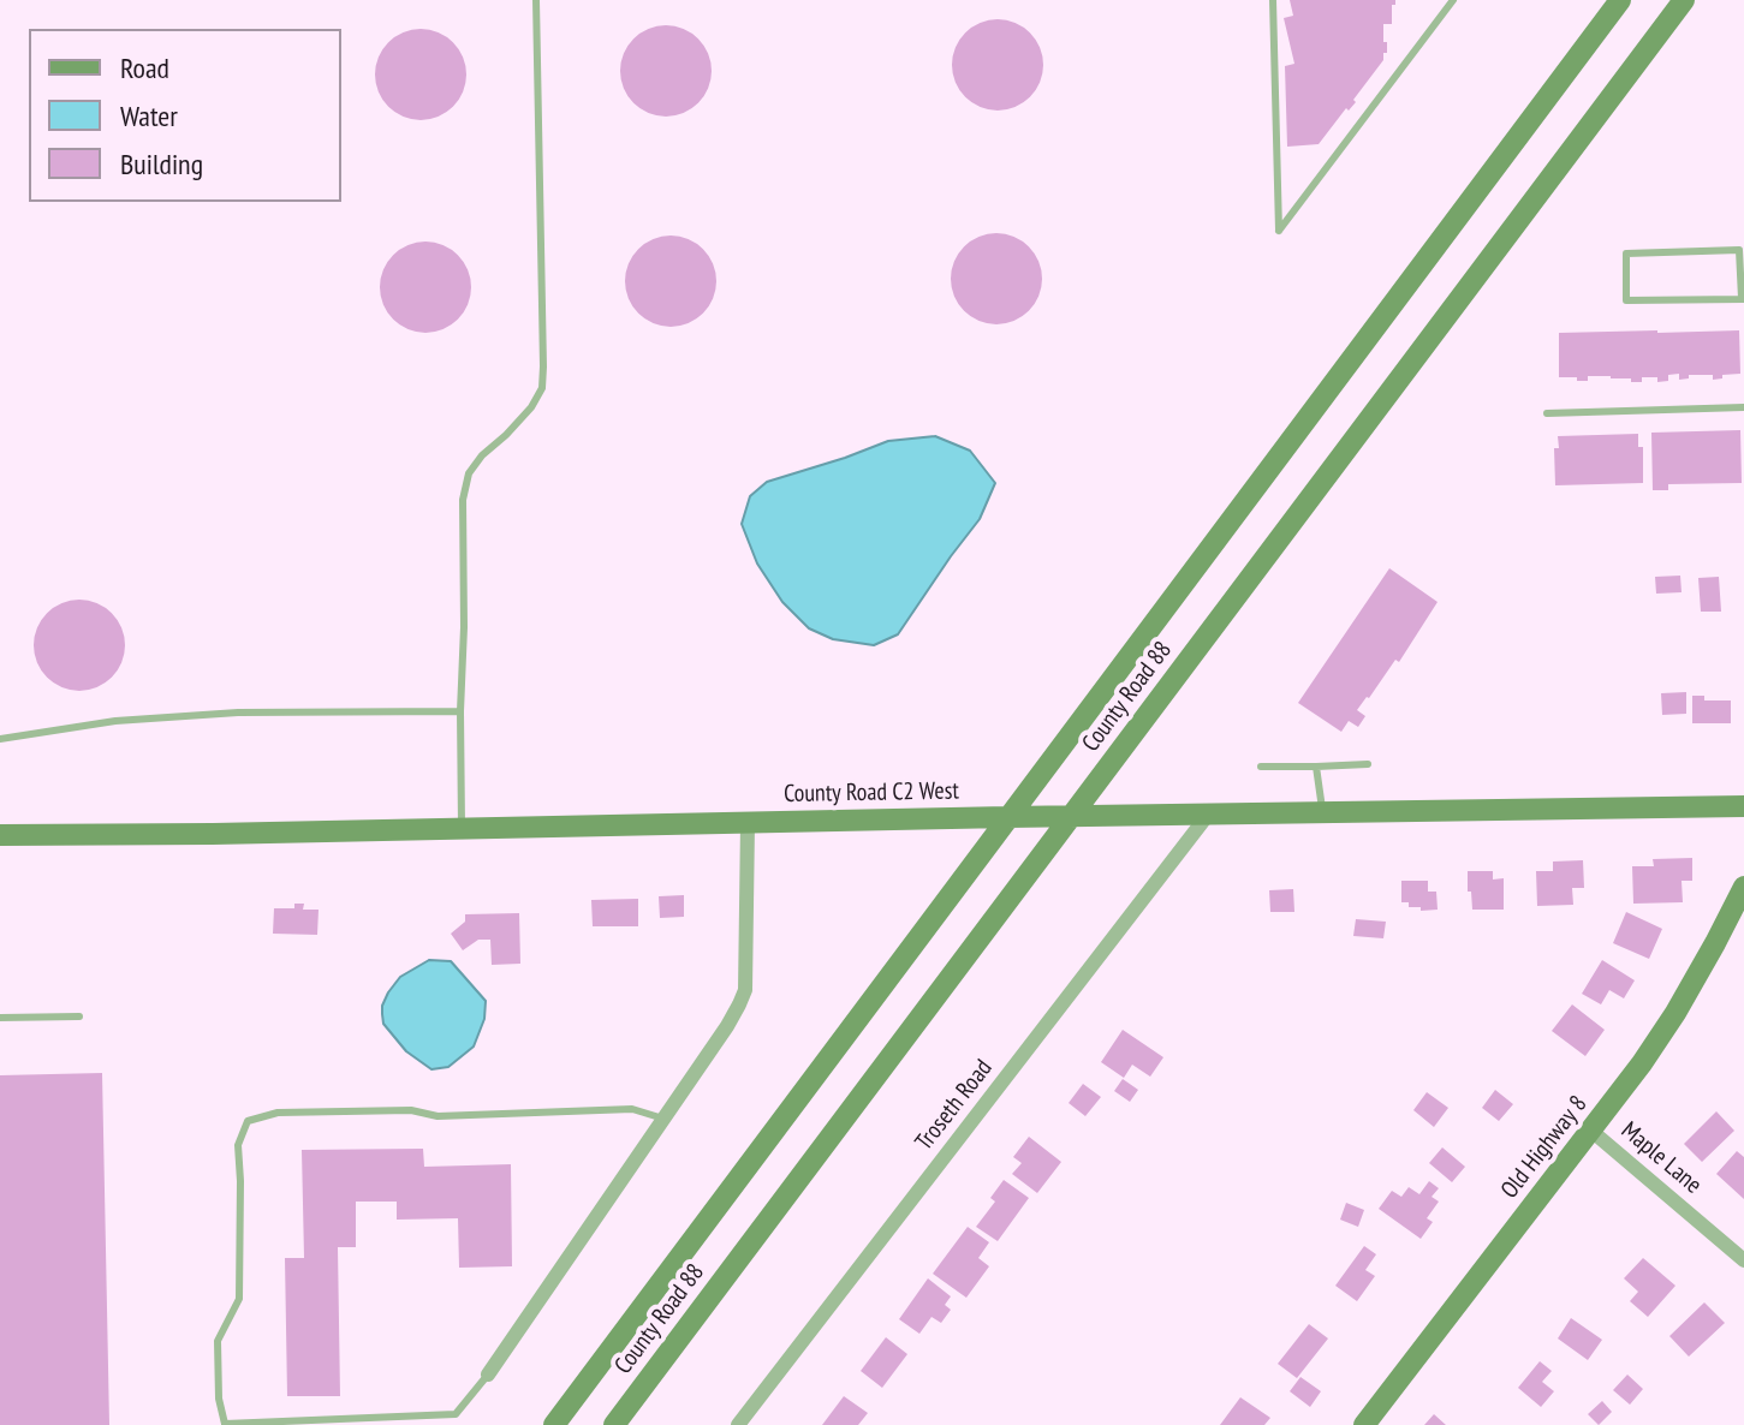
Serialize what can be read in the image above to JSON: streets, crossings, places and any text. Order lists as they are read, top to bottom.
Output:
{
  "streets": {
    "main road": ["County Road 88", "County Road C2 West", "Old Highway 8"],
    "street": ["Troseth Road", "Maple Lane"]
  },
  "crossings": [
    ["County Road 88", "County Road C2 West"],
    ["County Road C2 West", "Troseth Road"],
    ["Old Highway 8", "Maple Lane"]
  ],
  "legend": ["Road", "Water", "Building"]
}
